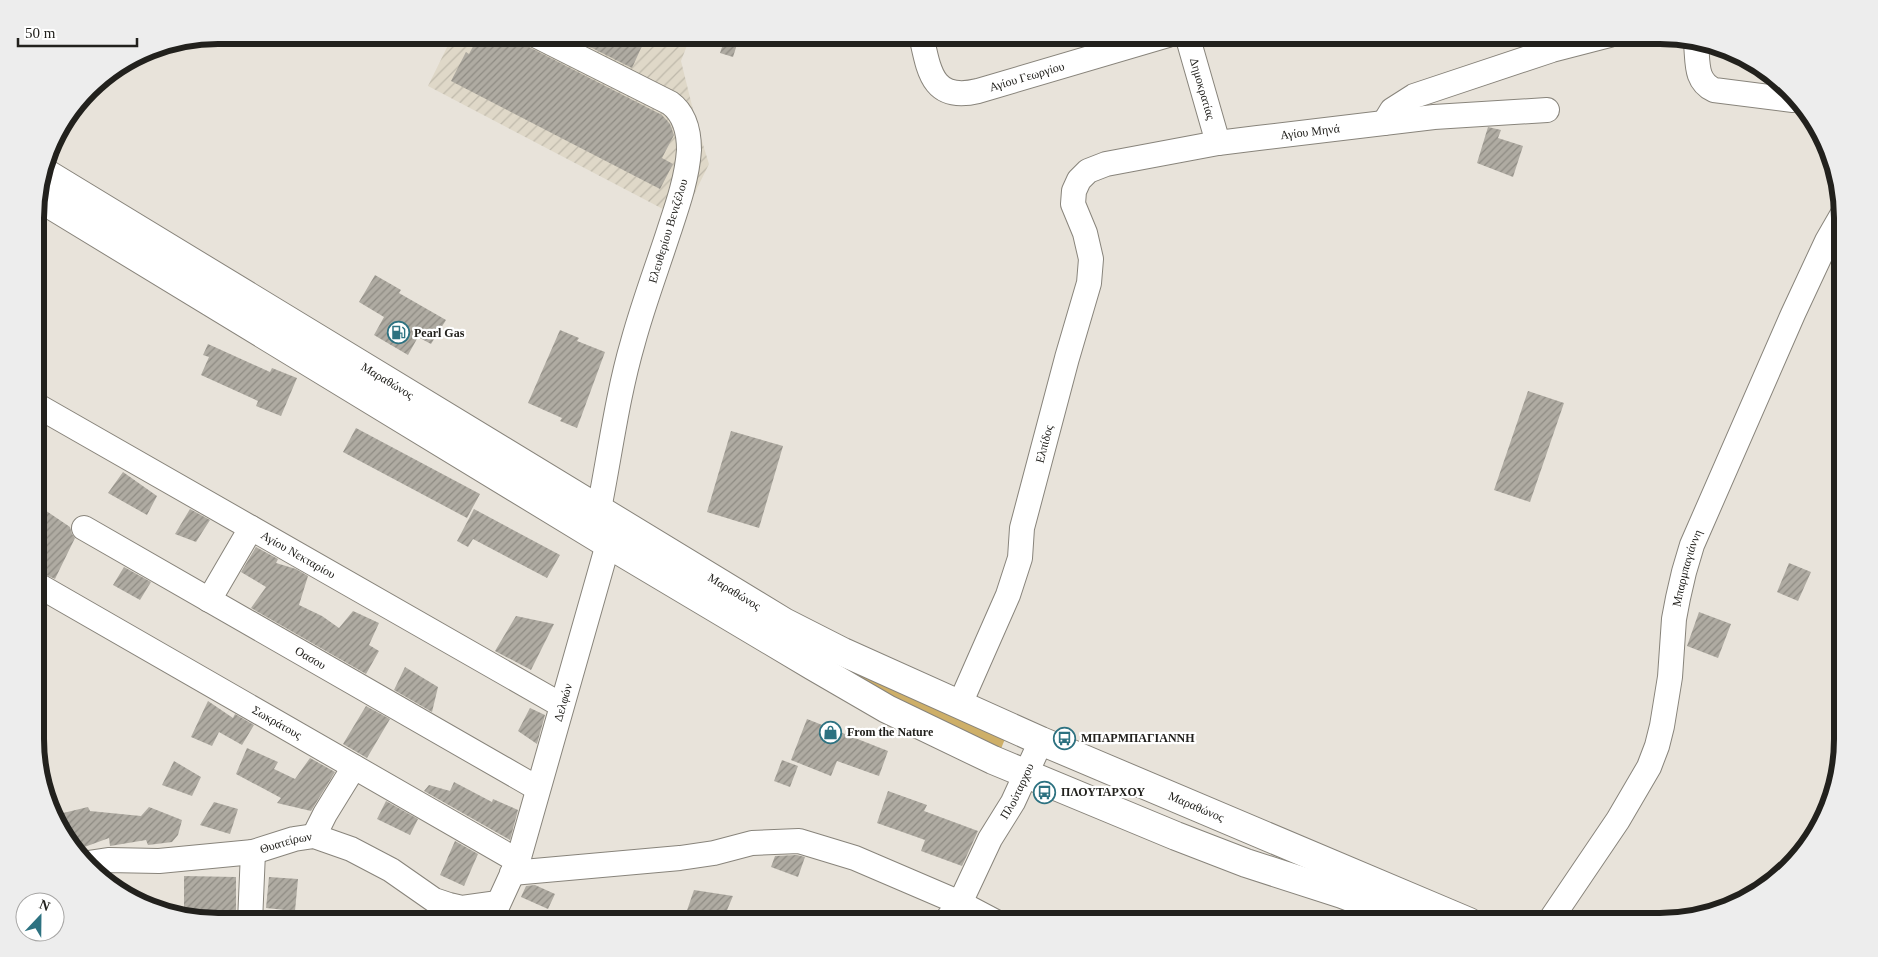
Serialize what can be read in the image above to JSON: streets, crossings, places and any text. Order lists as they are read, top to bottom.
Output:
{
  "streets": {
    "main road": ["Μαραθώνος"],
    "street": [
      "Αγίου Γεωργίου",
      "Δημοκρατίας",
      "Αγίου Μηνά",
      "Ελευθερίου Βενιζέλου",
      "Ελπίδος",
      "Αγίου Νεκταρίου",
      "Μπαρμπαγιάννη",
      "Οασου",
      "Δελφών",
      "Σωκράτους",
      "Πλούταρχου",
      "Θυατείρων"
    ]
  },
  "crossings": [
    ["Δημοκρατίας", "Αγίου Μηνά"],
    ["Αγίου Μηνά", "Ελπίδος"],
    ["Ελευθερίου Βενιζέλου", "Μαραθώνος"],
    ["Μαραθώνος", "Ελπίδος"],
    ["Μαραθώνος", "Δελφών"],
    ["Μαραθώνος", "Πλούταρχου"],
    ["Αγίου Νεκταρίου", "Δελφών"],
    ["Οασου", "Δελφών"],
    ["Δελφών", "Σωκράτους"],
    ["Δελφών", "Θυατείρων"]
  ],
  "places": {
    "fuel station": ["Pearl Gas"],
    "shop": ["From the Nature"],
    "bus stop": ["ΜΠΑΡΜΠΑΓΙΑΝΝΗ", "ΠΛΟΥΤΑΡΧΟΥ"]
  },
  "scale_bar": "50 m",
  "north": "top"
}
